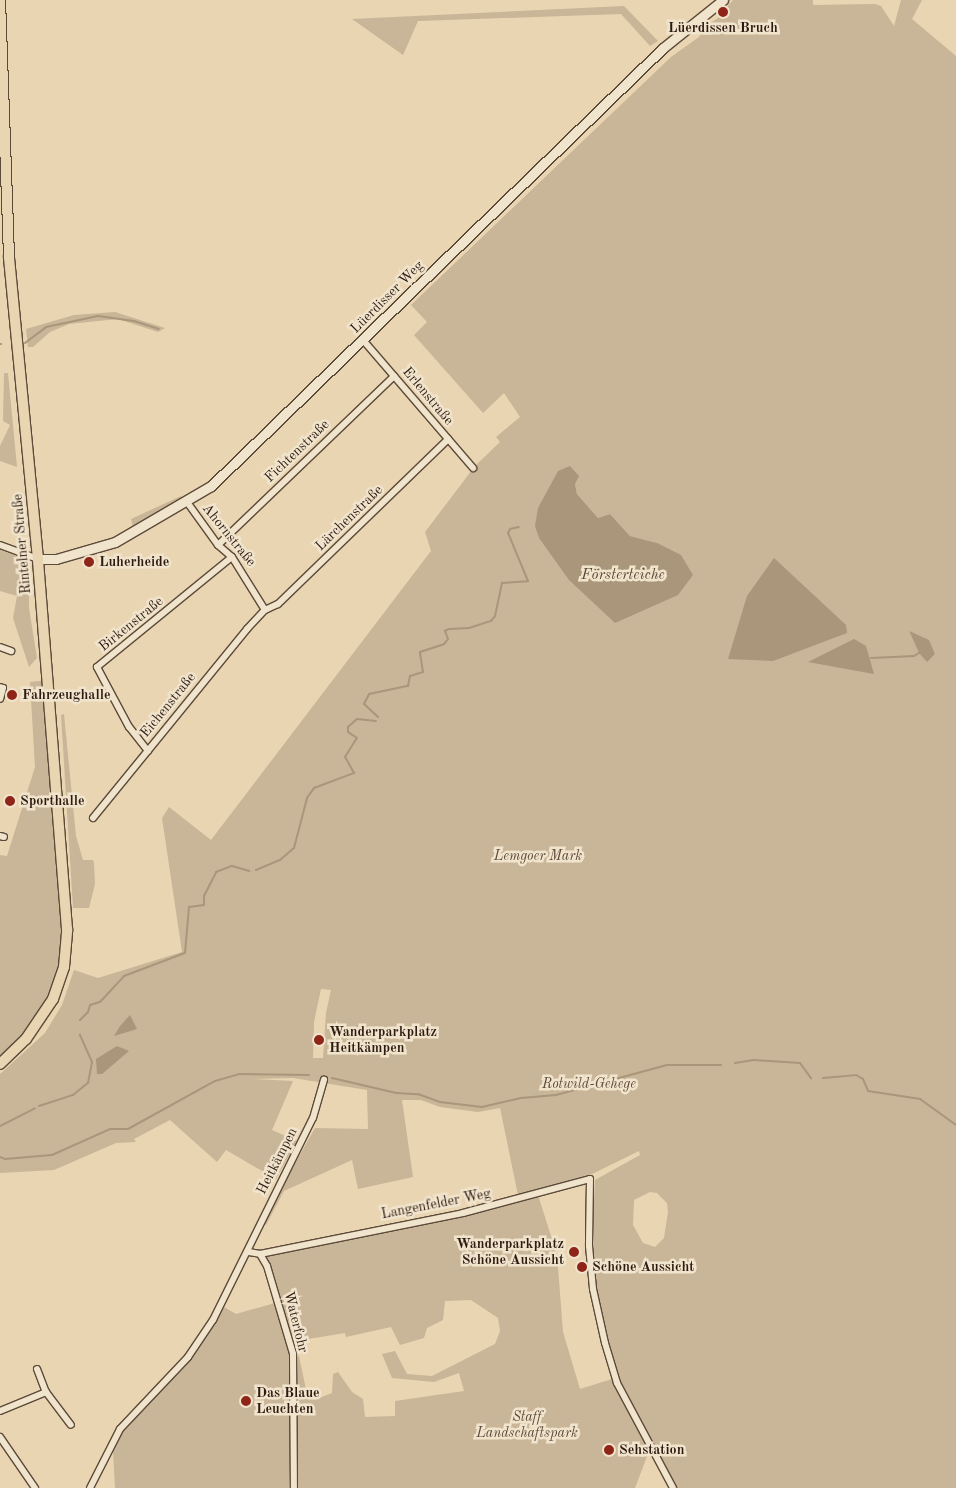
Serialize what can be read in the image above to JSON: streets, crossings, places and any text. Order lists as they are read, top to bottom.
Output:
{
  "streets": {
    "main road": ["Lüerdisser Weg", "Rintelner Straße"],
    "street": [
      "Erlenstraße",
      "Fichtenstraße",
      "Lärchenstraße",
      "Ahornstraße",
      "Birkenstraße",
      "Eichenstraße",
      "Heitkämpen",
      "Langenfelder Weg",
      "Waterfohr"
    ]
  },
  "crossings": [
    ["Lüerdisser Weg", "Erlenstraße"],
    ["Lüerdisser Weg", "Ahornstraße"],
    ["Lüerdisser Weg", "Rintelner Straße"],
    ["Erlenstraße", "Fichtenstraße"],
    ["Erlenstraße", "Lärchenstraße"],
    ["Fichtenstraße", "Ahornstraße"],
    ["Lärchenstraße", "Ahornstraße"],
    ["Lärchenstraße", "Eichenstraße"],
    ["Ahornstraße", "Birkenstraße"],
    ["Ahornstraße", "Eichenstraße"],
    ["Birkenstraße", "Eichenstraße"],
    ["Heitkämpen", "Langenfelder Weg"],
    ["Langenfelder Weg", "Waterfohr"]
  ],
  "water": ["Försterteiche"],
  "parks": ["Lemgoer Mark", "Rotwild-Gehege", "Staff Landschaftspark"],
  "places": [
    "Lüerdissen Bruch",
    "Luherheide",
    "Fahrzeughalle",
    "Sporthalle",
    "Wanderparkplatz Heitkämpen",
    "Wanderparkplatz Schöne Aussicht",
    "Schöne Aussicht",
    "Das Blaue Leuchten",
    "Sehstation"
  ]
}
